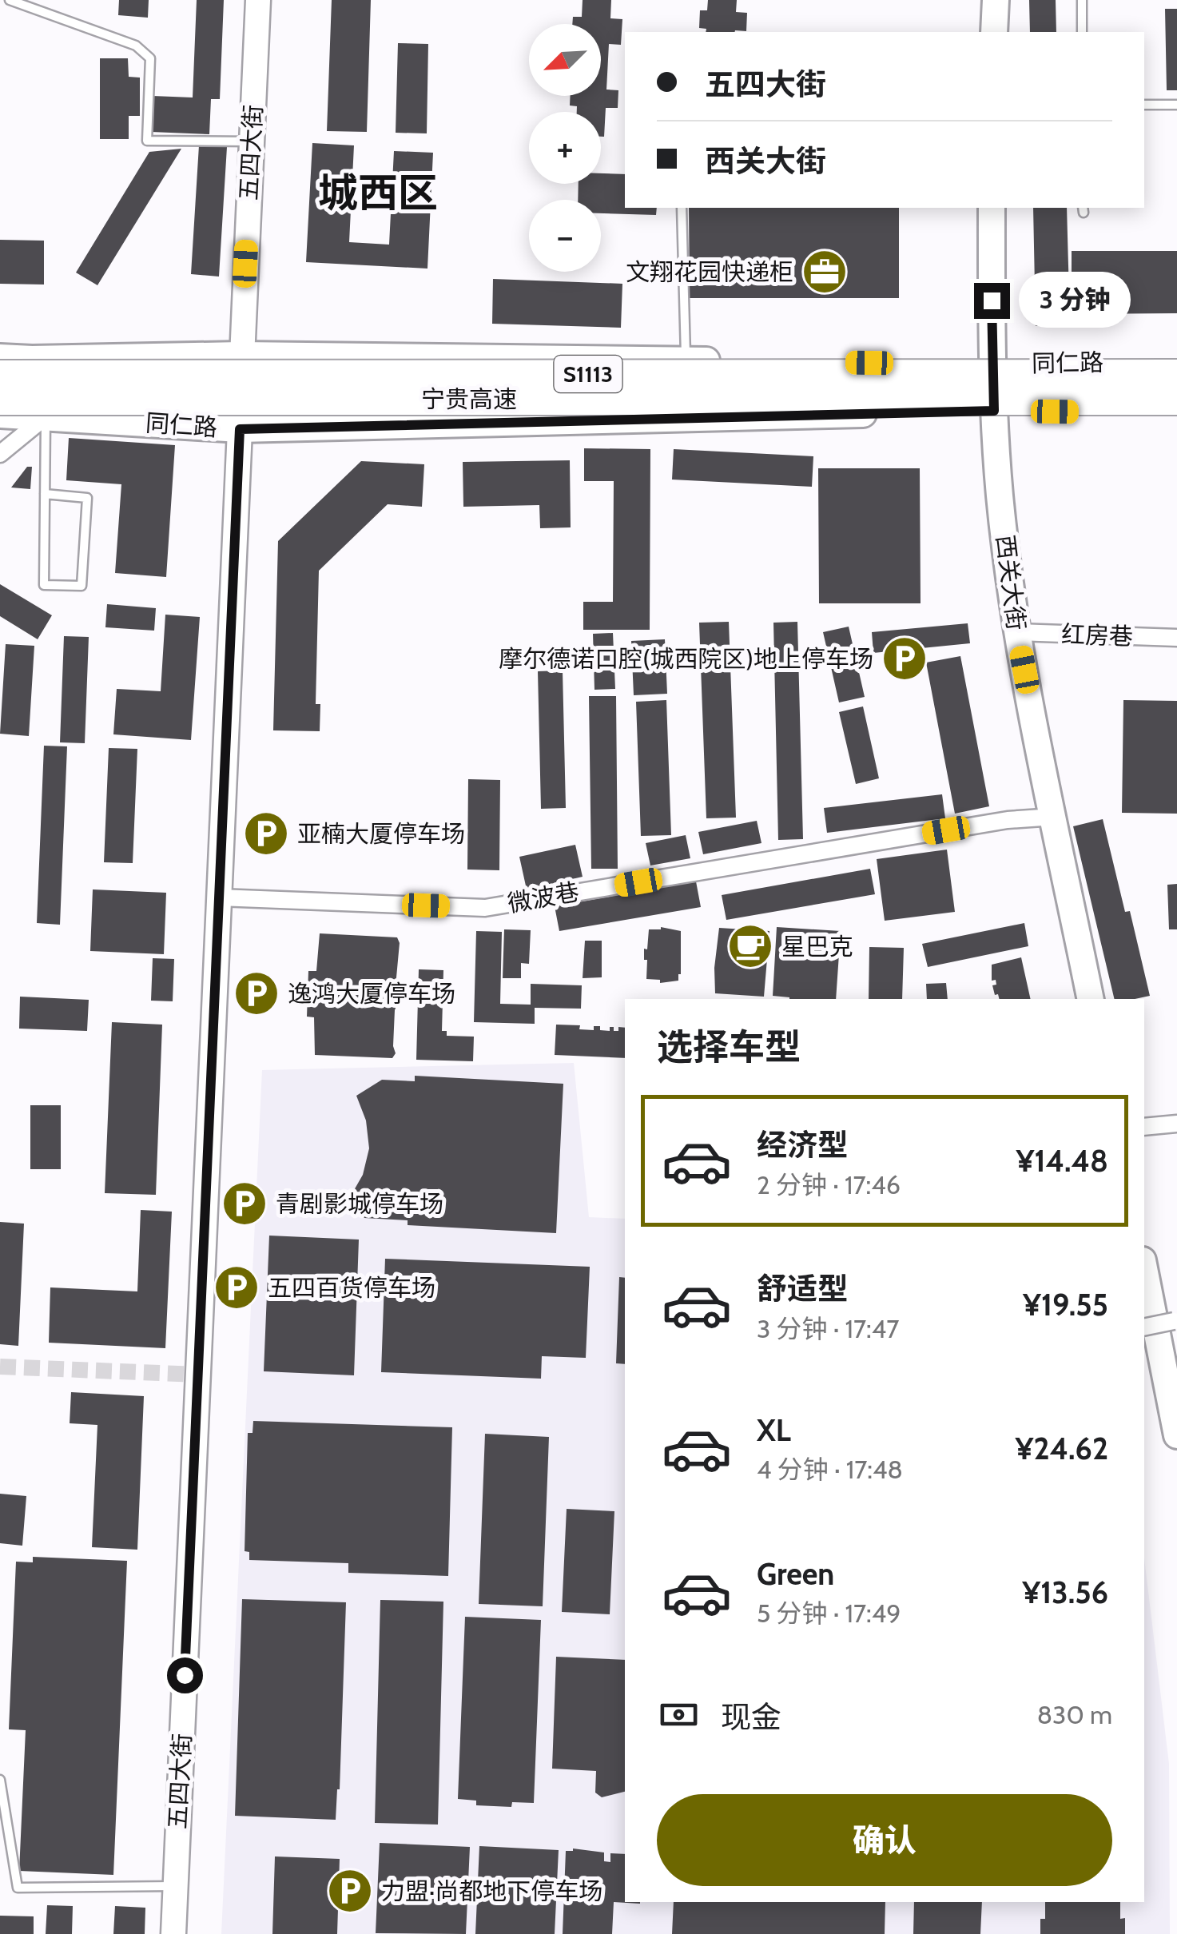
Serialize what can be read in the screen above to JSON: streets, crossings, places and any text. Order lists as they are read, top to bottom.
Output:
{
  "streets": {
    "highway": ["S1113", "宁贵高速"],
    "main road": ["五四大街", "同仁路", "西关大街"],
    "street": ["红房巷", "微波巷"]
  },
  "crossings": [
    ["五四大街", "同仁路"],
    ["五四大街", "微波巷"],
    ["同仁路", "西关大街"],
    ["西关大街", "红房巷"],
    ["西关大街", "微波巷"]
  ],
  "districts": ["城西区"],
  "places": {
    "office": ["文翔花园快递柜"],
    "parking": [
      "摩尔德诺口腔(城西院区)地上停车场",
      "亚楠大厦停车场",
      "逸鸿大厦停车场",
      "青剧影城停车场",
      "五四百货停车场",
      "力盟·尚都地下停车场"
    ],
    "cafe": ["星巴克"]
  },
  "north": "bottom left",
  "page": {
    "map_buttons": ["+", "−"],
    "banner": ["五四大街", "西关大街"],
    "bubble": "3 分钟",
    "heading": "选择车型",
    "list": [
      {
        "name": "经济型",
        "note": "2 分钟 · 17:46",
        "value": "¥14.48"
      },
      {
        "name": "舒适型",
        "note": "3 分钟 · 17:47",
        "value": "¥19.55"
      },
      {
        "name": "XL",
        "note": "4 分钟 · 17:48",
        "value": "¥24.62"
      },
      {
        "name": "Green",
        "note": "5 分钟 · 17:49",
        "value": "¥13.56"
      }
    ],
    "pay": ["现金", "830 m"],
    "buttons": "确认"
  }
}
